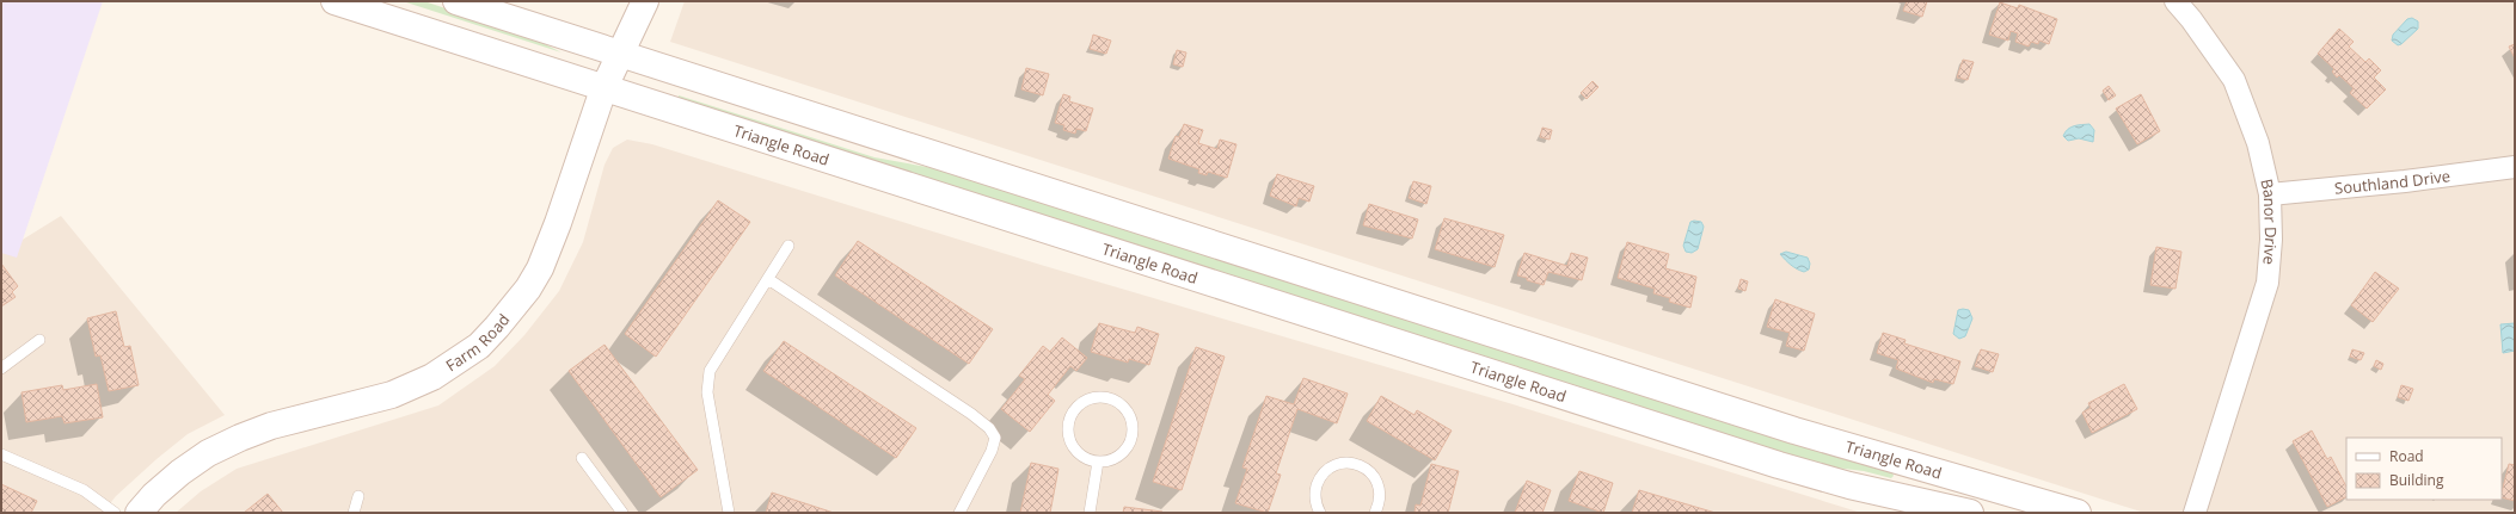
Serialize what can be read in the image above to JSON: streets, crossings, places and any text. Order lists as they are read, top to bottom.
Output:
{
  "streets": {
    "street": [
      "Triangle Road",
      "Southland Drive",
      "Banor Drive",
      "Farm Road"
    ]
  },
  "crossings": [
    ["Triangle Road", "Farm Road"],
    ["Southland Drive", "Banor Drive"]
  ],
  "legend": ["Road", "Building"]
}
